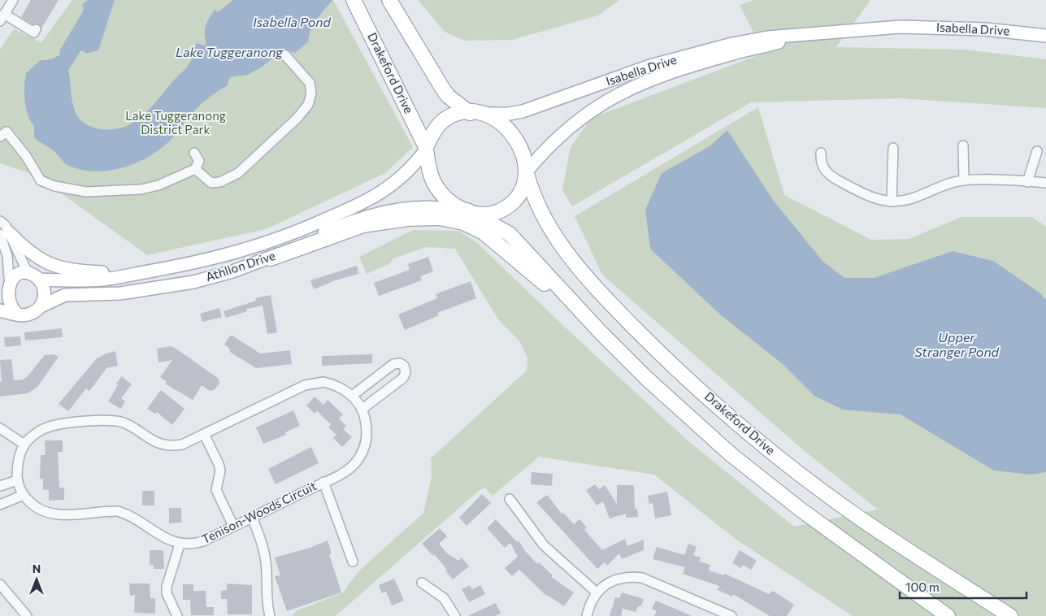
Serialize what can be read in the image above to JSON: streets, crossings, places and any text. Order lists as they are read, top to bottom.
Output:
{
  "streets": {
    "highway": ["Drakeford Drive"],
    "main road": ["Isabella Drive", "Athllon Drive"],
    "street": ["Tenison-Woods Circuit"]
  },
  "crossings": [
    ["Isabella Drive", "Drakeford Drive"],
    ["Isabella Drive", "Athllon Drive"],
    ["Drakeford Drive", "Athllon Drive"]
  ],
  "water": ["Isabella Pond", "Lake Tuggeranong", "Upper Stranger Pond"],
  "parks": ["Lake Tuggeranong District Park"],
  "scale_bar": "100 m",
  "north": "top"
}
